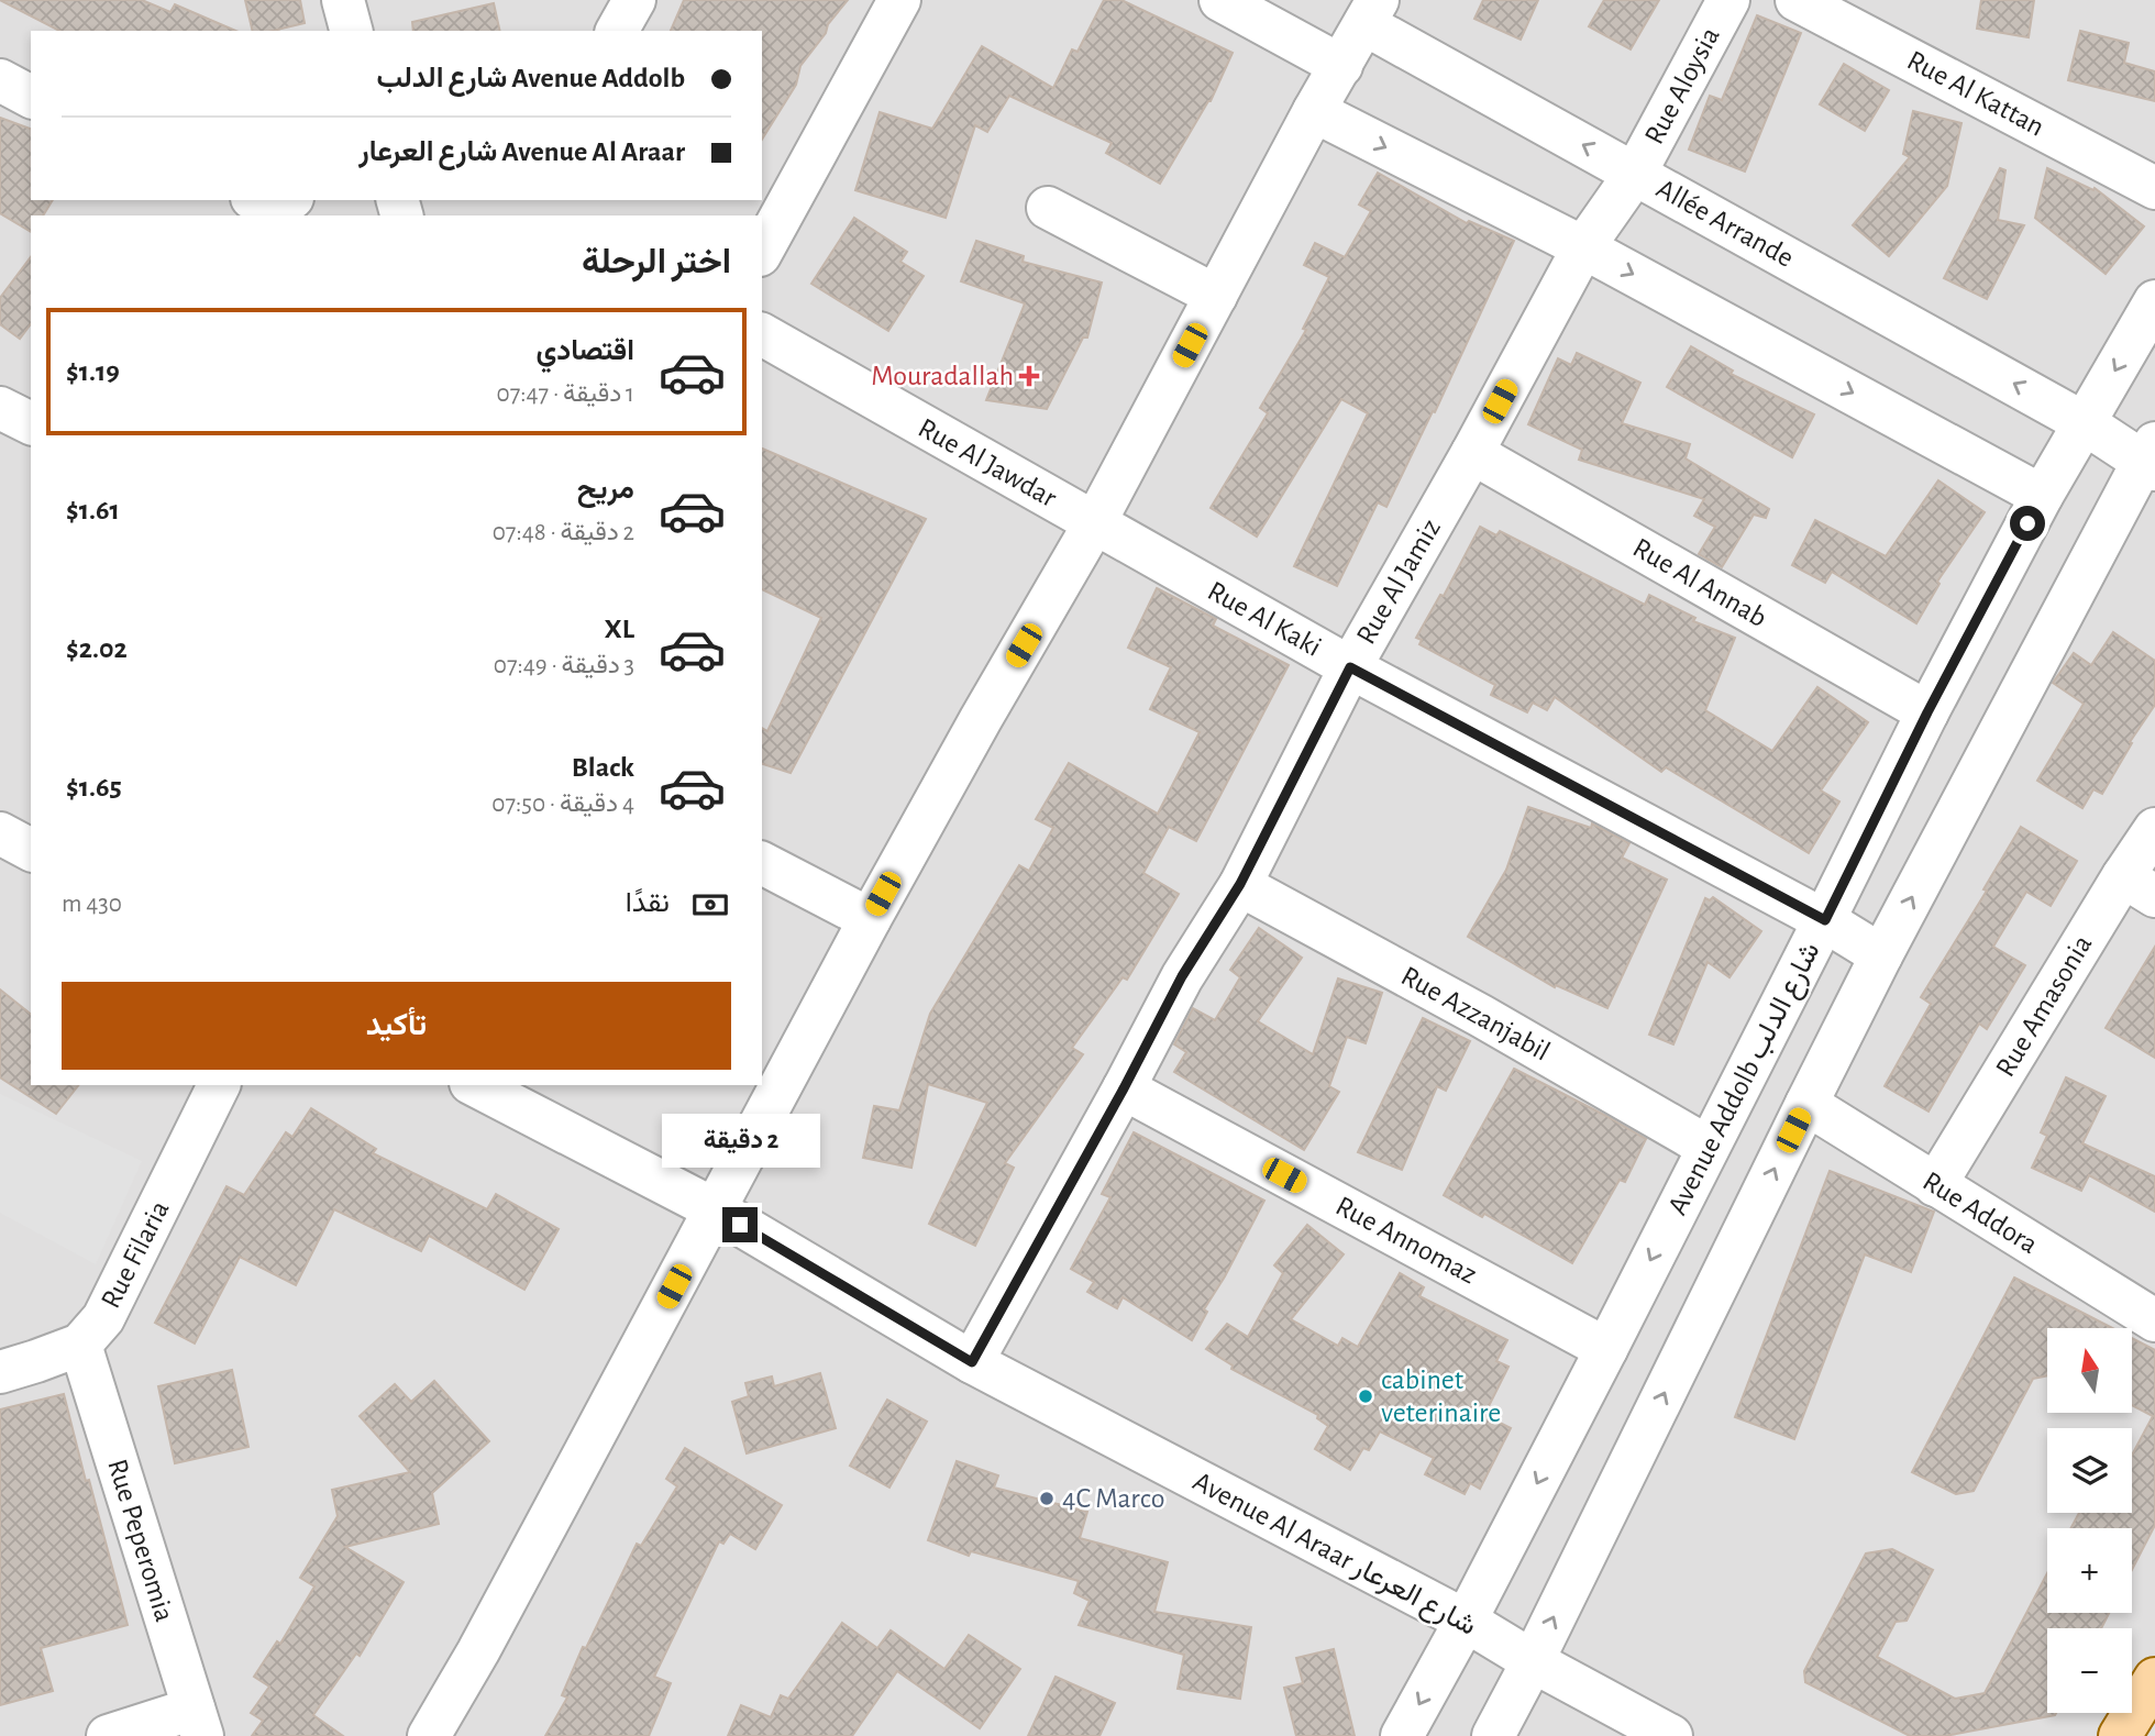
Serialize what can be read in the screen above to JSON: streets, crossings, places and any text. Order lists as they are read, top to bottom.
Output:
{
  "streets": {
    "street": [
      "Rue Aloysia",
      "Rue Al Kattan",
      "Allée Arrande",
      "Rue Al Jawdar",
      "Rue Al Jamiz",
      "Rue Al Annab",
      "Rue Al Kaki",
      "Rue Amasonia",
      "Rue Azzanjabil",
      "Avenue Addolb شارع الدلب",
      "Rue Addora",
      "Rue Annomaz",
      "Rue Filaria",
      "Rue Peperomia",
      "Avenue Al Araar شارع العرعار"
    ]
  },
  "crossings": [
    ["Rue Aloysia", "Allée Arrande"],
    ["Rue Aloysia", "Rue Al Jamiz"],
    ["Allée Arrande", "Avenue Addolb شارع الدلب"],
    ["Rue Al Jawdar", "Rue Al Kaki"],
    ["Rue Al Jamiz", "Rue Al Annab"],
    ["Rue Al Jamiz", "Rue Al Kaki"],
    ["Rue Al Jamiz", "Rue Azzanjabil"],
    ["Rue Al Jamiz", "Rue Annomaz"],
    ["Rue Al Jamiz", "Avenue Al Araar شارع العرعار"],
    ["Rue Al Annab", "Avenue Addolb شارع الدلب"],
    ["Rue Al Kaki", "Avenue Addolb شارع الدلب"],
    ["Rue Amasonia", "Rue Addora"],
    ["Rue Azzanjabil", "Avenue Addolb شارع الدلب"],
    ["Avenue Addolb شارع الدلب", "Rue Annomaz"],
    ["Avenue Addolb شارع الدلب", "Avenue Al Araar شارع العرعار"],
    ["Rue Filaria", "Rue Peperomia"]
  ],
  "places": {
    "health": ["Mouradallah"],
    "other": ["cabinet veterinaire", "4C Marco"]
  },
  "north": "top",
  "page": {
    "banner": ["Avenue Addolb شارع الدلب", "Avenue Al Araar شارع العرعار"],
    "heading": "اختر الرحلة",
    "list": [
      {
        "name": "اقتصادي",
        "note": "1 دقيقة · 07:47",
        "value": "$1.19"
      },
      {
        "name": "مريح",
        "note": "2 دقيقة · 07:48",
        "value": "$1.61"
      },
      {
        "name": "XL",
        "note": "3 دقيقة · 07:49",
        "value": "$2.02"
      },
      {
        "name": "Black",
        "note": "4 دقيقة · 07:50",
        "value": "$1.65"
      }
    ],
    "pay": ["نقدًا", "430 m"],
    "buttons": "تأكيد",
    "bubble": "2 دقيقة",
    "map_buttons": ["+", "−"]
  }
}
